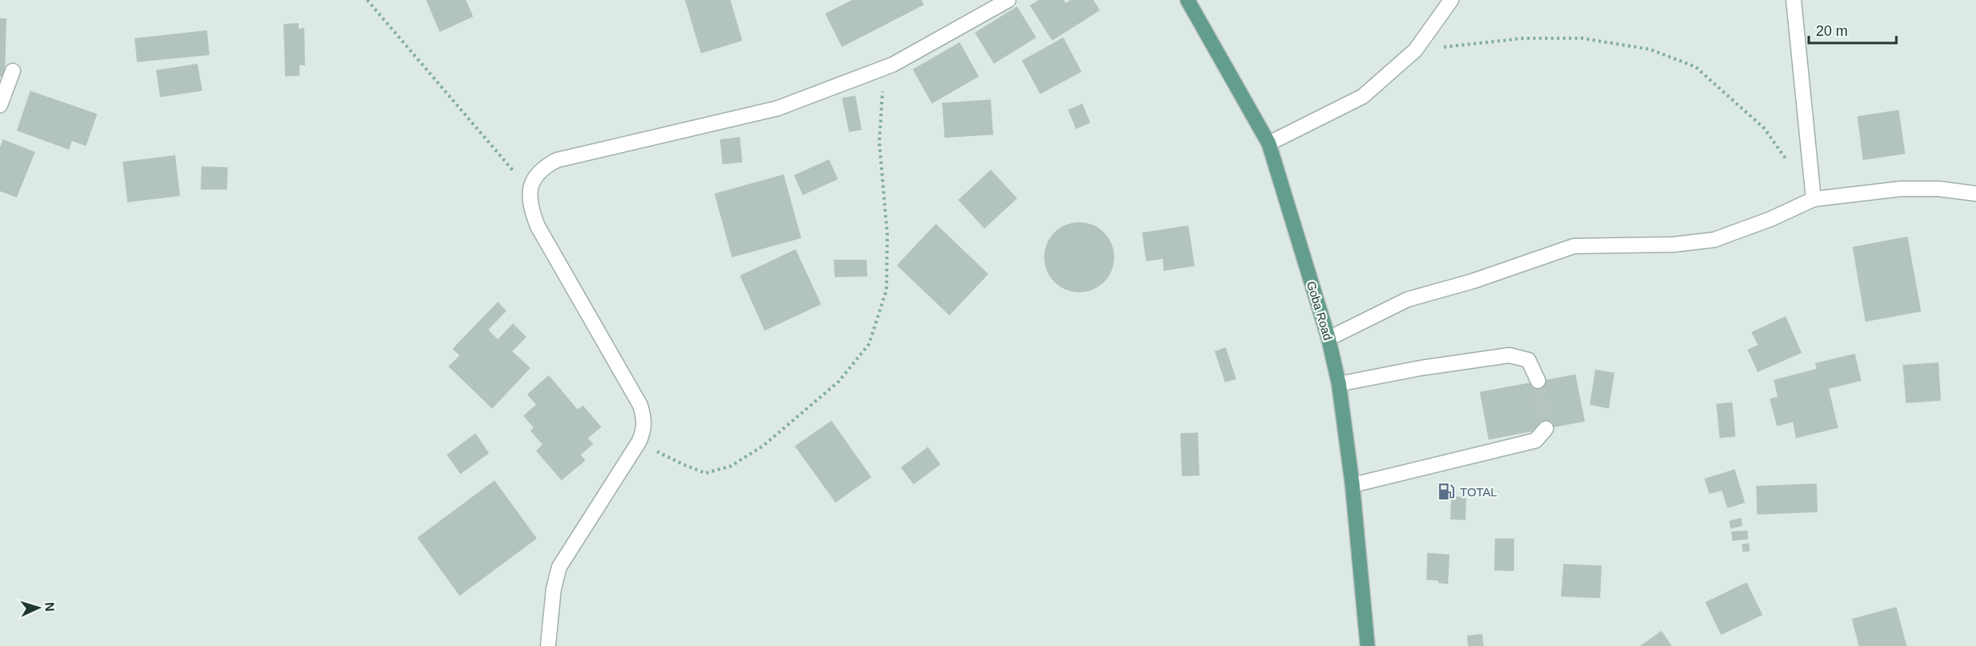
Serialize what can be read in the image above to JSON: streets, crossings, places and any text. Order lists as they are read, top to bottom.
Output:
{
  "streets": {
    "main road": ["Goba Road"]
  },
  "places": {
    "fuel station": ["TOTAL"]
  },
  "scale_bar": "20 m",
  "north": "right"
}
